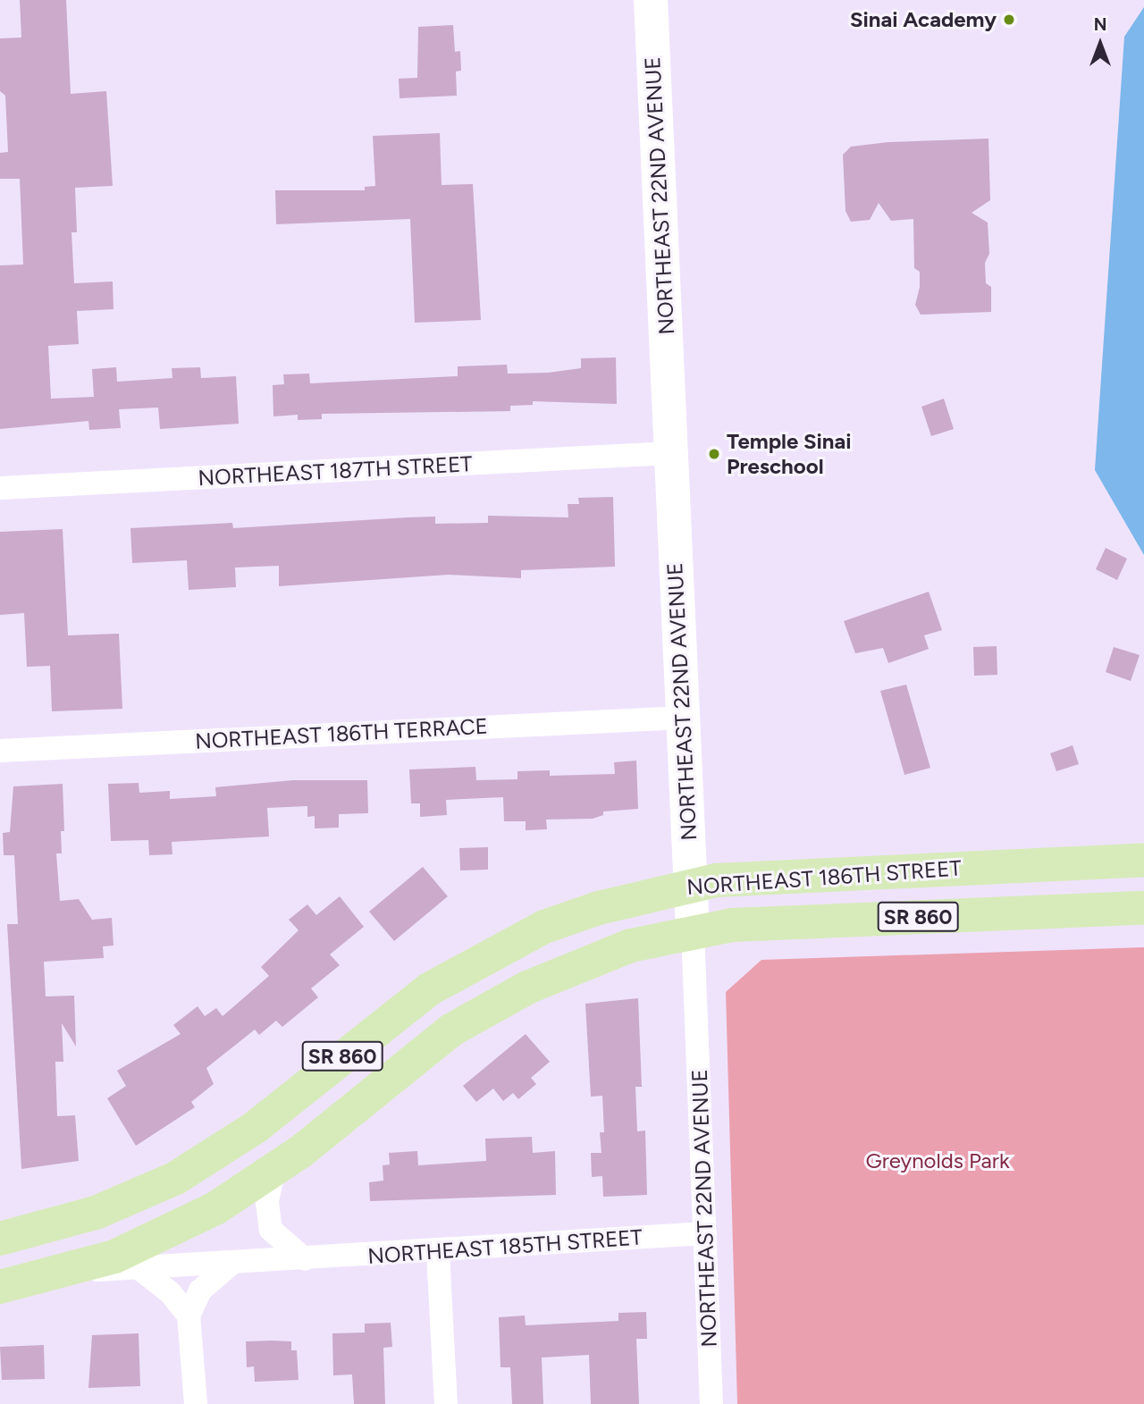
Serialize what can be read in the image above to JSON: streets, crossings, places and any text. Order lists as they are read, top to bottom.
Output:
{
  "streets": {
    "main road": ["NORTHEAST 186TH STREET", "SR 860"],
    "street": [
      "NORTHEAST 22ND AVENUE",
      "NORTHEAST 187TH STREET",
      "NORTHEAST 186TH TERRACE",
      "NORTHEAST 185TH STREET"
    ]
  },
  "crossings": [
    ["NORTHEAST 22ND AVENUE", "NORTHEAST 187TH STREET"],
    ["NORTHEAST 22ND AVENUE", "NORTHEAST 186TH TERRACE"],
    ["NORTHEAST 22ND AVENUE", "NORTHEAST 186TH STREET"],
    ["NORTHEAST 22ND AVENUE", "NORTHEAST 185TH STREET"],
    ["NORTHEAST 186TH STREET", "NORTHEAST 185TH STREET"]
  ],
  "parks": ["Greynolds Park"],
  "places": ["Sinai Academy", "Temple Sinai Preschool"],
  "north": "top"
}
